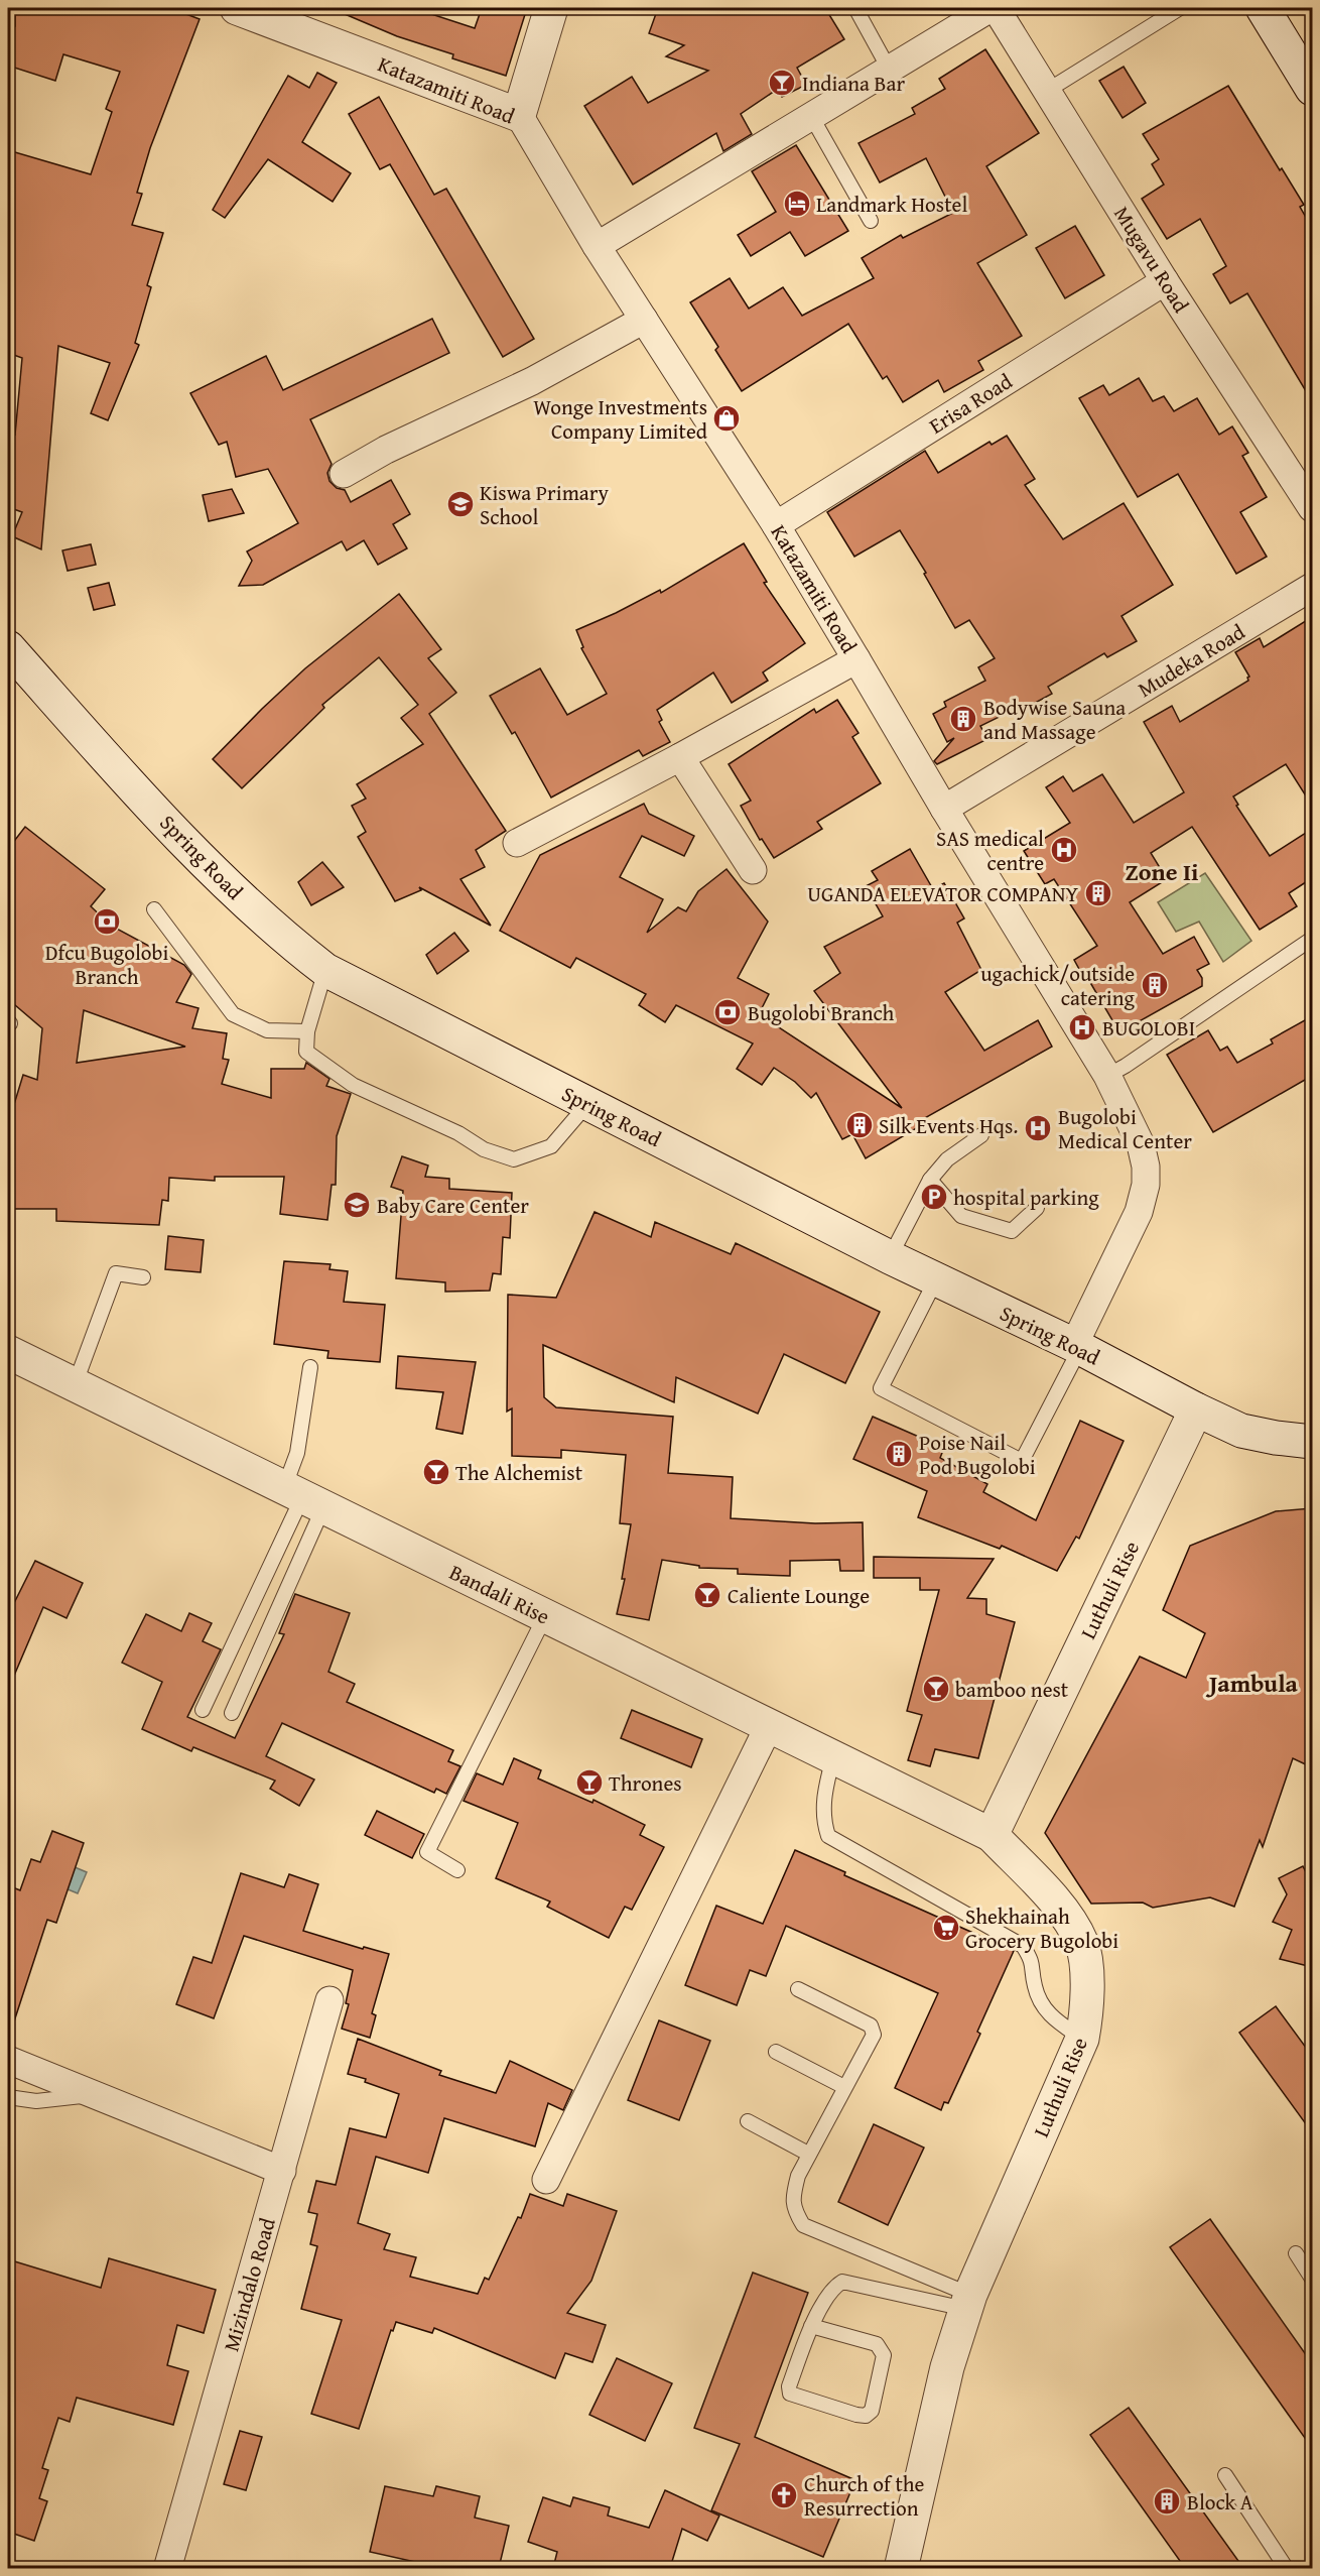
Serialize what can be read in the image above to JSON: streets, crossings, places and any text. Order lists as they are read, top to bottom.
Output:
{
  "streets": {
    "street": [
      "Katazamiti Road",
      "Mugavu Road",
      "Erisa Road",
      "Mudeka Road",
      "Spring Road",
      "Luthuli Rise",
      "Bandali Rise",
      "Mizindalo Road"
    ]
  },
  "crossings": [
    ["Katazamiti Road", "Erisa Road"],
    ["Katazamiti Road", "Mudeka Road"],
    ["Katazamiti Road", "Spring Road"],
    ["Mugavu Road", "Erisa Road"],
    ["Spring Road", "Luthuli Rise"],
    ["Luthuli Rise", "Bandali Rise"]
  ],
  "districts": ["Zone Ii", "Jambula"],
  "places": {
    "bar": [
      "Indiana Bar",
      "The Alchemist",
      "Caliente Lounge",
      "bamboo nest",
      "Thrones"
    ],
    "hotel": ["Landmark Hostel"],
    "shop": ["Wonge Investments Company Limited"],
    "school or university": ["Kiswa Primary School", "Baby Care Center"],
    "building": [
      "Bodywise Sauna and Massage",
      "UGANDA ELEVATOR COMPANY",
      "ugachick/outside catering",
      "Silk Events Hqs.",
      "Poise Nail Pod Bugolobi",
      "Block A"
    ],
    "hospital": ["SAS medical centre", "BUGOLOBI", "Bugolobi Medical Center"],
    "bank": ["Dfcu Bugolobi Branch", "Bugolobi Branch"],
    "parking": ["hospital parking"],
    "supermarket": ["Shekhainah Grocery Bugolobi"],
    "church": ["Church of the Resurrection"]
  }
}
